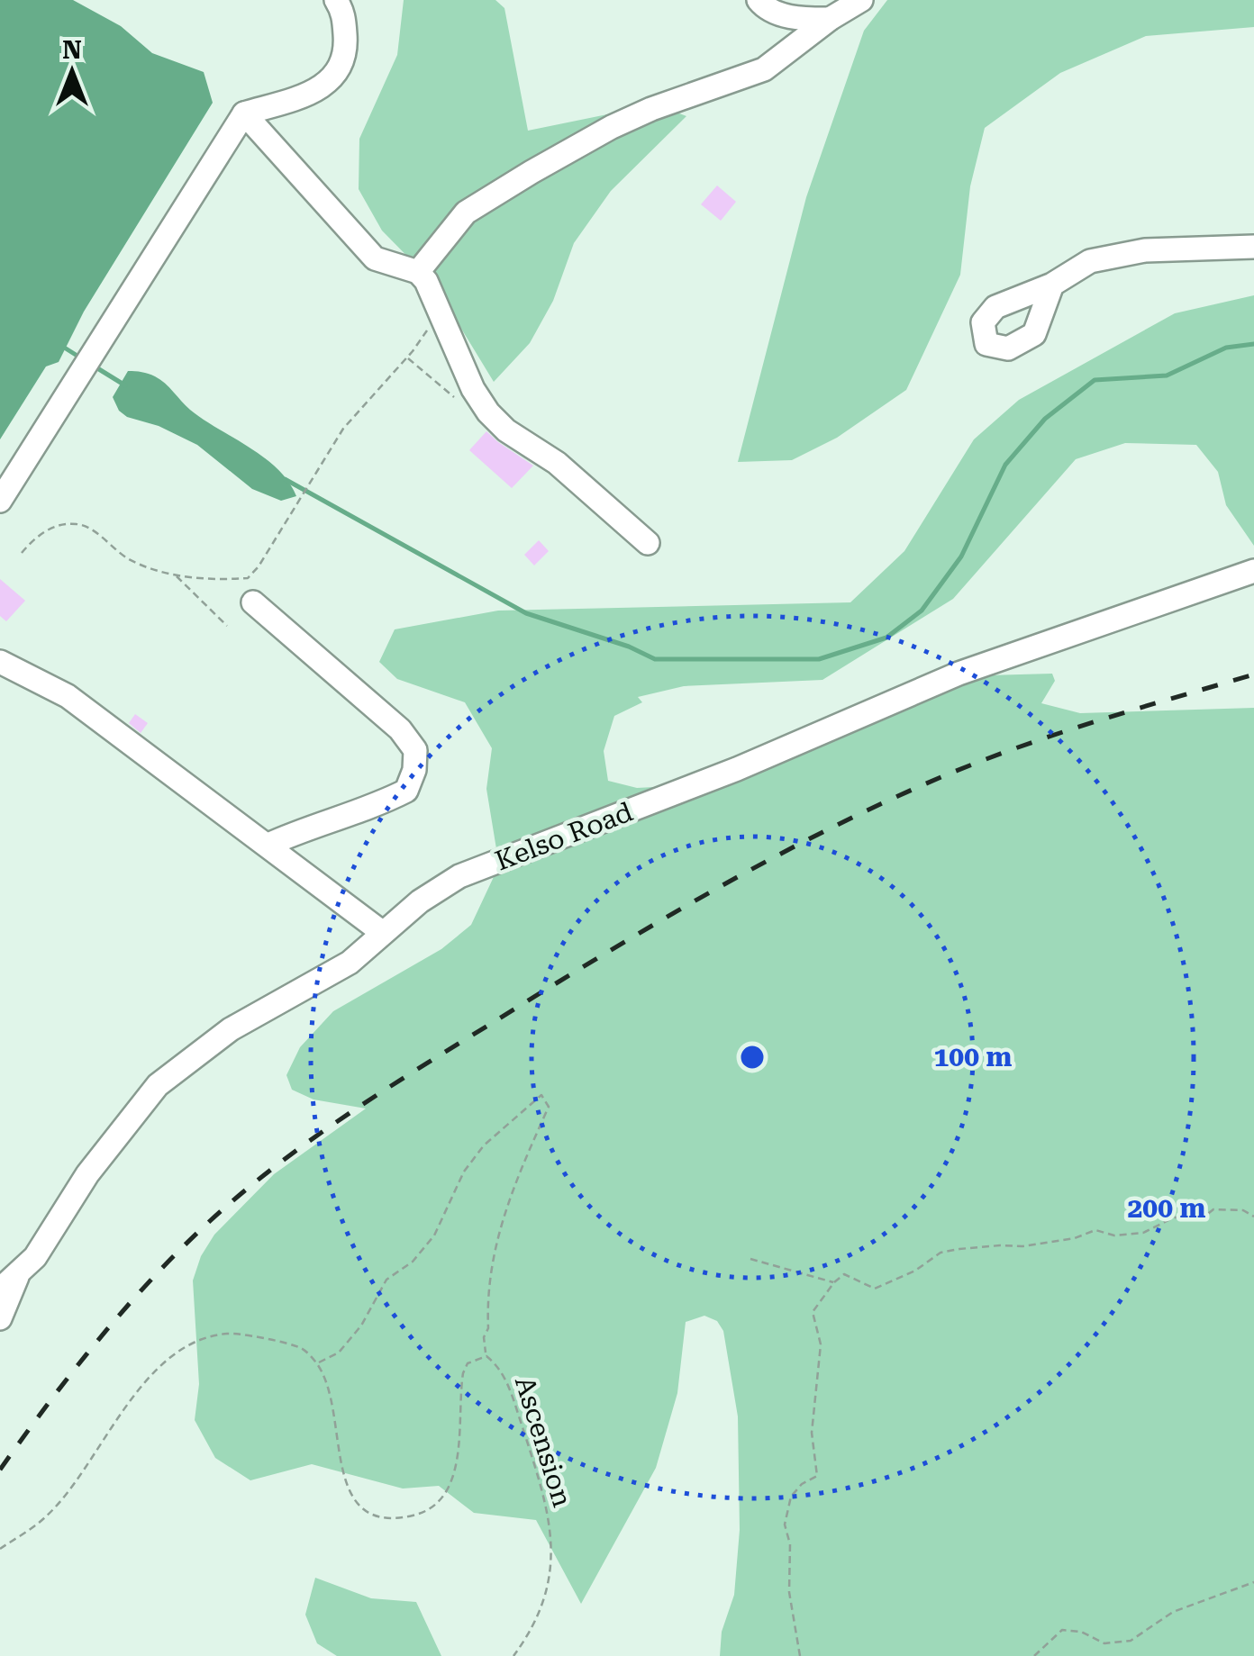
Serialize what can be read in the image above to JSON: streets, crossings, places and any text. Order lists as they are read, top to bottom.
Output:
{
  "streets": {
    "street": ["Kelso Road"],
    "path": ["Ascension"]
  },
  "north": "top",
  "rings": ["100 m", "200 m"]
}
